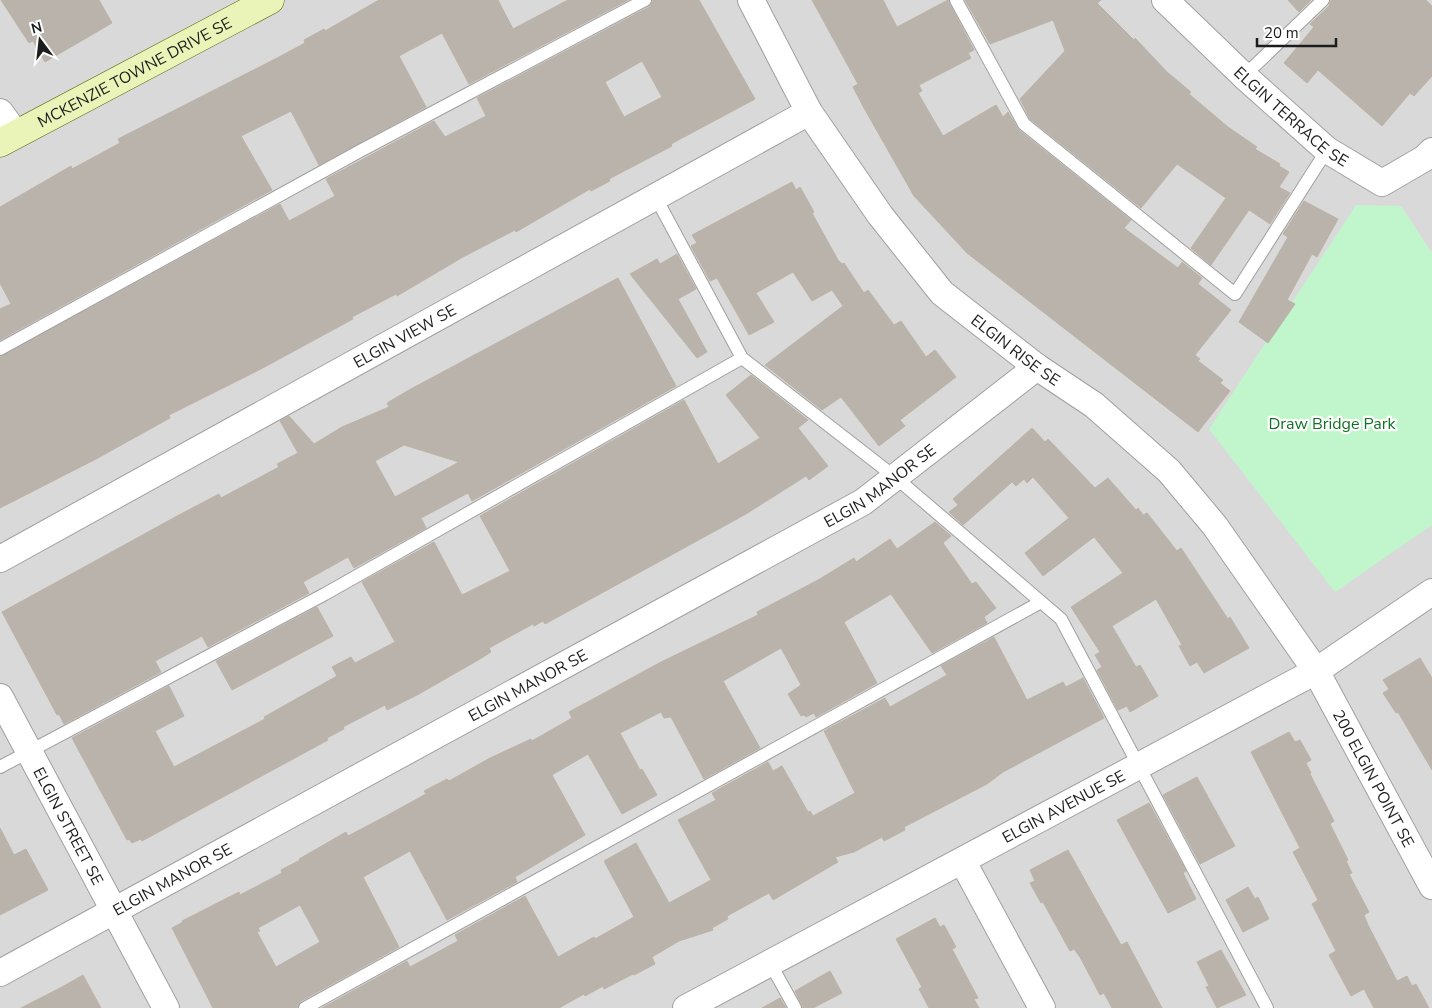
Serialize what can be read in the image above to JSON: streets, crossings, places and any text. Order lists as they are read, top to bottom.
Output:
{
  "streets": {
    "street": [
      "MCKENZIE TOWNE DRIVE SE",
      "ELGIN TERRACE SE",
      "ELGIN VIEW SE",
      "ELGIN RISE SE",
      "ELGIN MANOR SE",
      "200 ELGIN POINT SE",
      "ELGIN AVENUE SE",
      "ELGIN STREET SE"
    ]
  },
  "crossings": [
    ["ELGIN VIEW SE", "ELGIN RISE SE"],
    ["ELGIN RISE SE", "ELGIN MANOR SE"],
    ["ELGIN RISE SE", "200 ELGIN POINT SE"],
    ["ELGIN RISE SE", "ELGIN AVENUE SE"],
    ["ELGIN MANOR SE", "ELGIN STREET SE"],
    ["200 ELGIN POINT SE", "ELGIN AVENUE SE"]
  ],
  "parks": ["Draw Bridge Park"],
  "scale_bar": "20 m",
  "north": "top"
}
